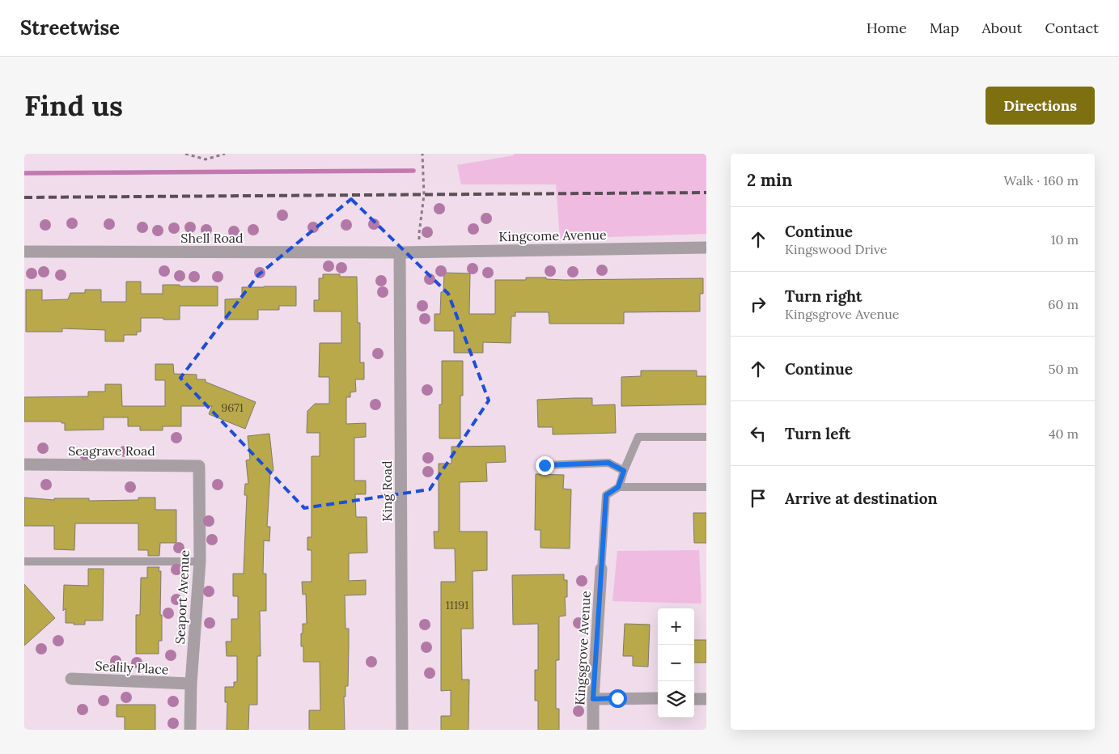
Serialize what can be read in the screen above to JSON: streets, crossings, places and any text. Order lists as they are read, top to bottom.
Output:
{
  "streets": {
    "street": [
      "Kingcome Avenue",
      "Shell Road",
      "Seagrave Road",
      "King Road",
      "Seaport Avenue",
      "Kingsgrove Avenue",
      "Sealily Place"
    ]
  },
  "crossings": [
    ["Kingcome Avenue", "Shell Road"],
    ["Kingcome Avenue", "King Road"],
    ["Shell Road", "King Road"],
    ["Seagrave Road", "Seaport Avenue"],
    ["Seaport Avenue", "Sealily Place"]
  ],
  "house_numbers": ["9671", "11191"],
  "page": {
    "header": "Streetwise",
    "nav": [
      "Home",
      "Map",
      "About",
      "Contact"
    ],
    "buttons": "Directions",
    "title": "Find us",
    "heading": ["2 min", "Walk · 160 m"],
    "list": [
      ["Continue", "Kingswood Drive", "10 m"],
      ["Turn right", "Kingsgrove Avenue", "60 m"],
      ["Continue", "50 m"],
      ["Turn left", "40 m"],
      "Arrive at destination"
    ],
    "map_buttons": ["+", "−"]
  }
}
